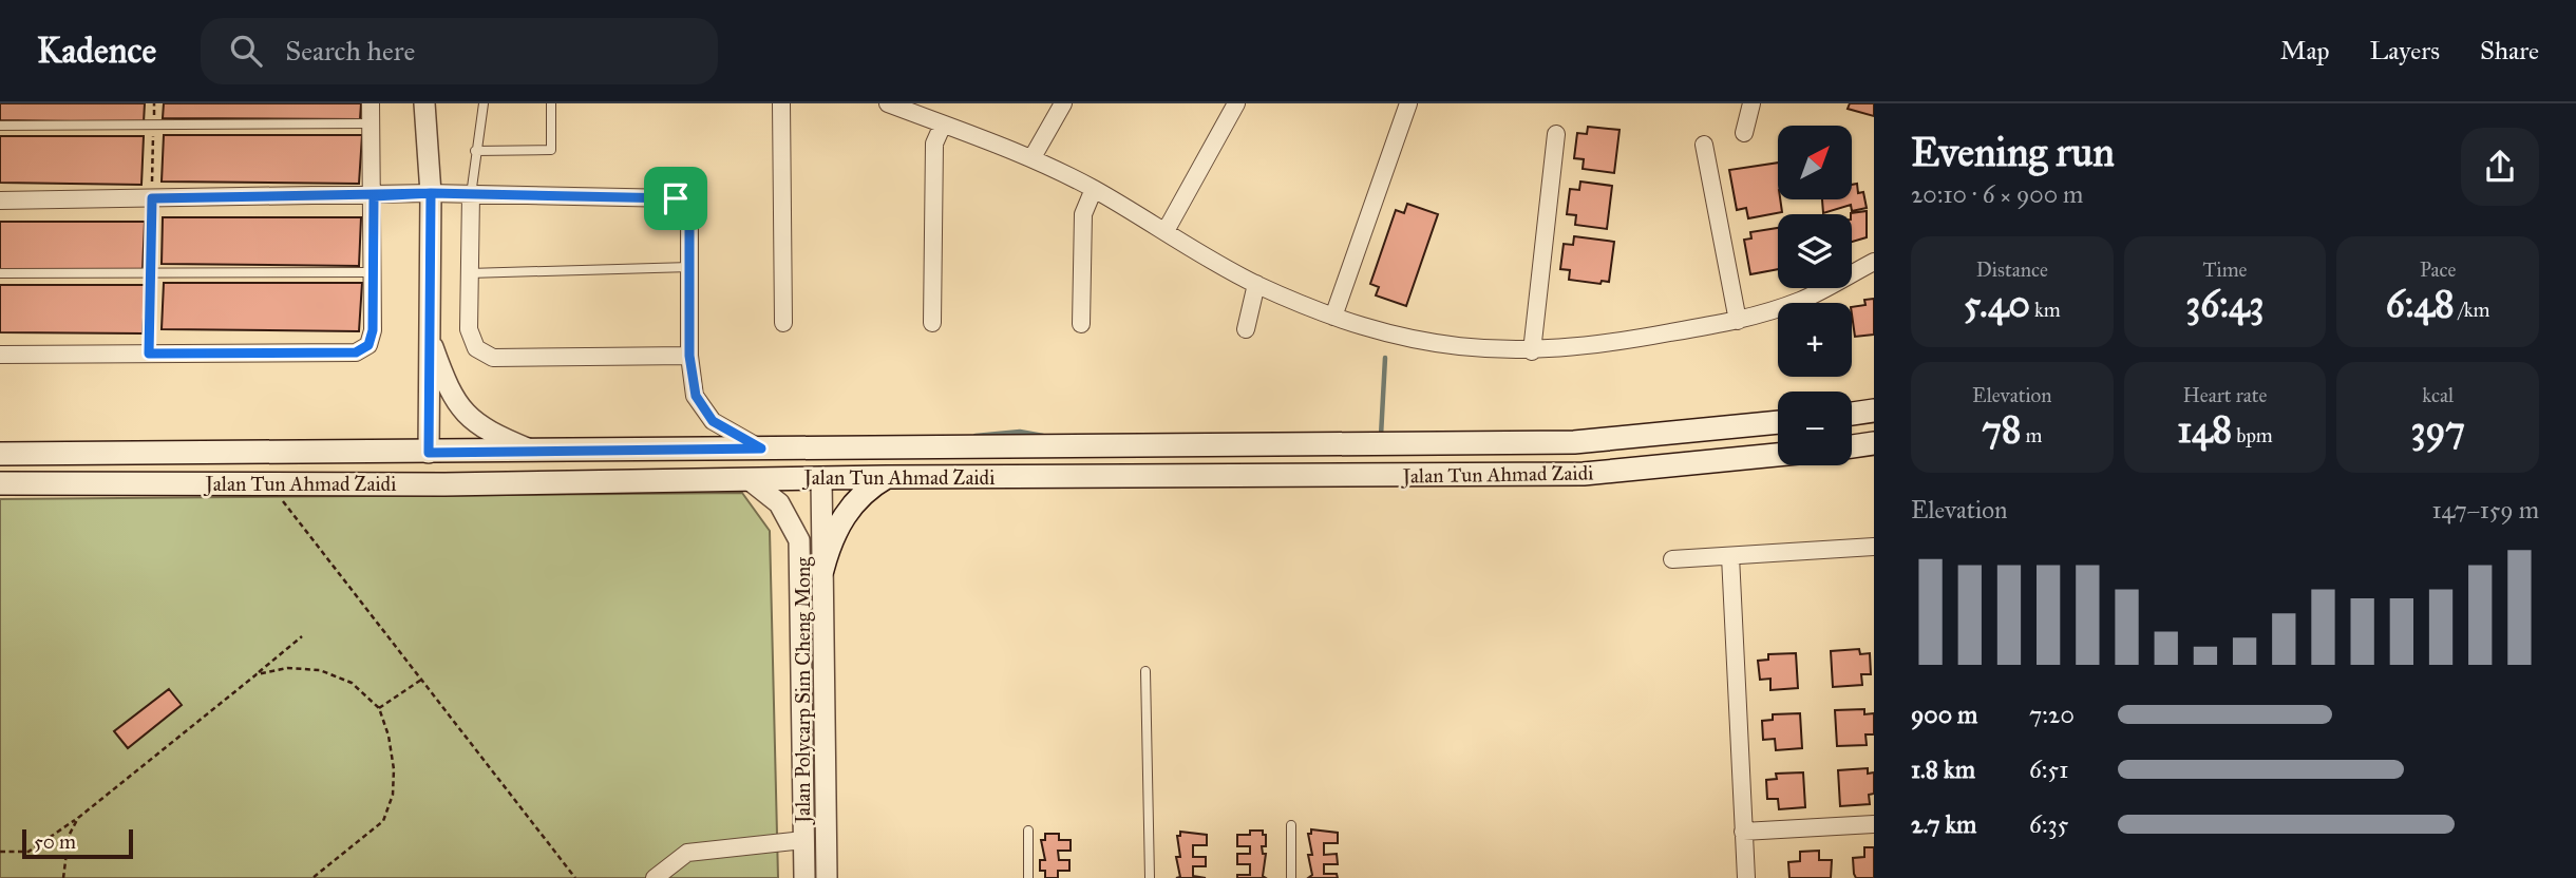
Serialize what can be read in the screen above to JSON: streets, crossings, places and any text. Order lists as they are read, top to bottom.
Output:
{
  "streets": {
    "main road": ["Jalan Tun Ahmad Zaidi"],
    "street": ["Jalan Polycarp Sim Cheng Mong"]
  },
  "crossings": [
    ["Jalan Tun Ahmad Zaidi", "Jalan Polycarp Sim Cheng Mong"]
  ],
  "scale_bar": "50 m",
  "north": "top right",
  "page": {
    "header": "Kadence",
    "search": "Search here",
    "nav": ["Map", "Layers", "Share"],
    "heading": ["Evening run", "20:10 · 6 × 900 m"],
    "map_buttons": ["+", "−"],
    "stats": [
      ["Distance", "5.40 km"],
      ["Time", "36:43"],
      ["Pace", "6:48 /km"],
      ["Elevation", "78 m"],
      ["Heart rate", "148 bpm"],
      ["kcal", "397"]
    ],
    "chart": ["Elevation", "147–159 m"],
    "list": [
      {
        "name": "900 m",
        "note": "7:20"
      },
      {
        "name": "1.8 km",
        "note": "6:51"
      },
      {
        "name": "2.7 km",
        "note": "6:35"
      }
    ],
    "scale": "50 m"
  }
}
